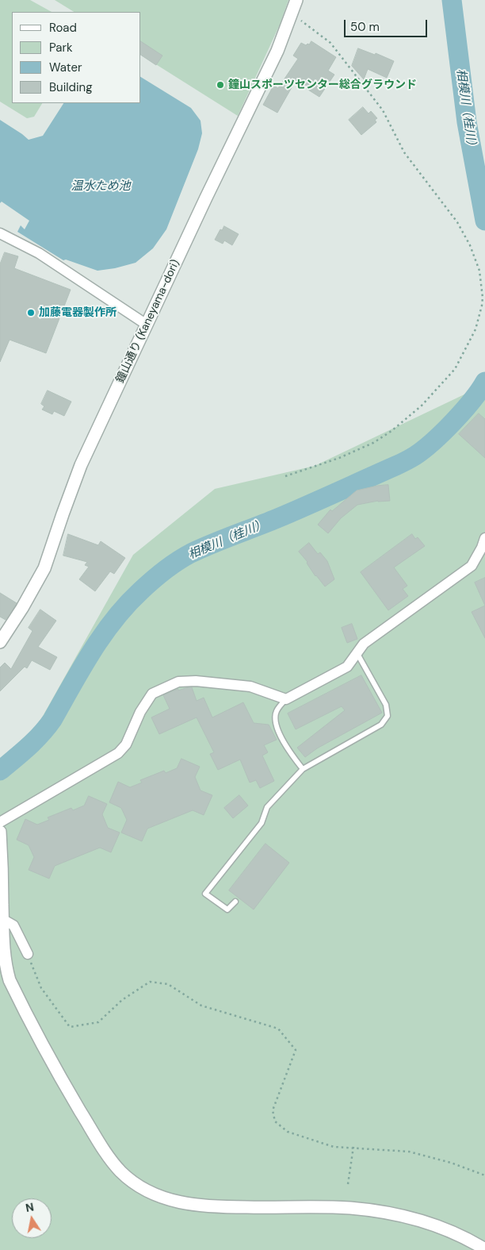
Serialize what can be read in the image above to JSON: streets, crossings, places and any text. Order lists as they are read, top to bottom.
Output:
{
  "streets": {
    "street": ["鐘山通り (Kaneyama-dori)"]
  },
  "water": ["相模川（桂川）", "温水ため池"],
  "places": ["鐘山スポーツセンター総合グラウンド", "加藤電器製作所"],
  "legend": [
    "Road",
    "Park",
    "Water",
    "Building"
  ],
  "scale_bar": "50 m",
  "north": "top"
}
